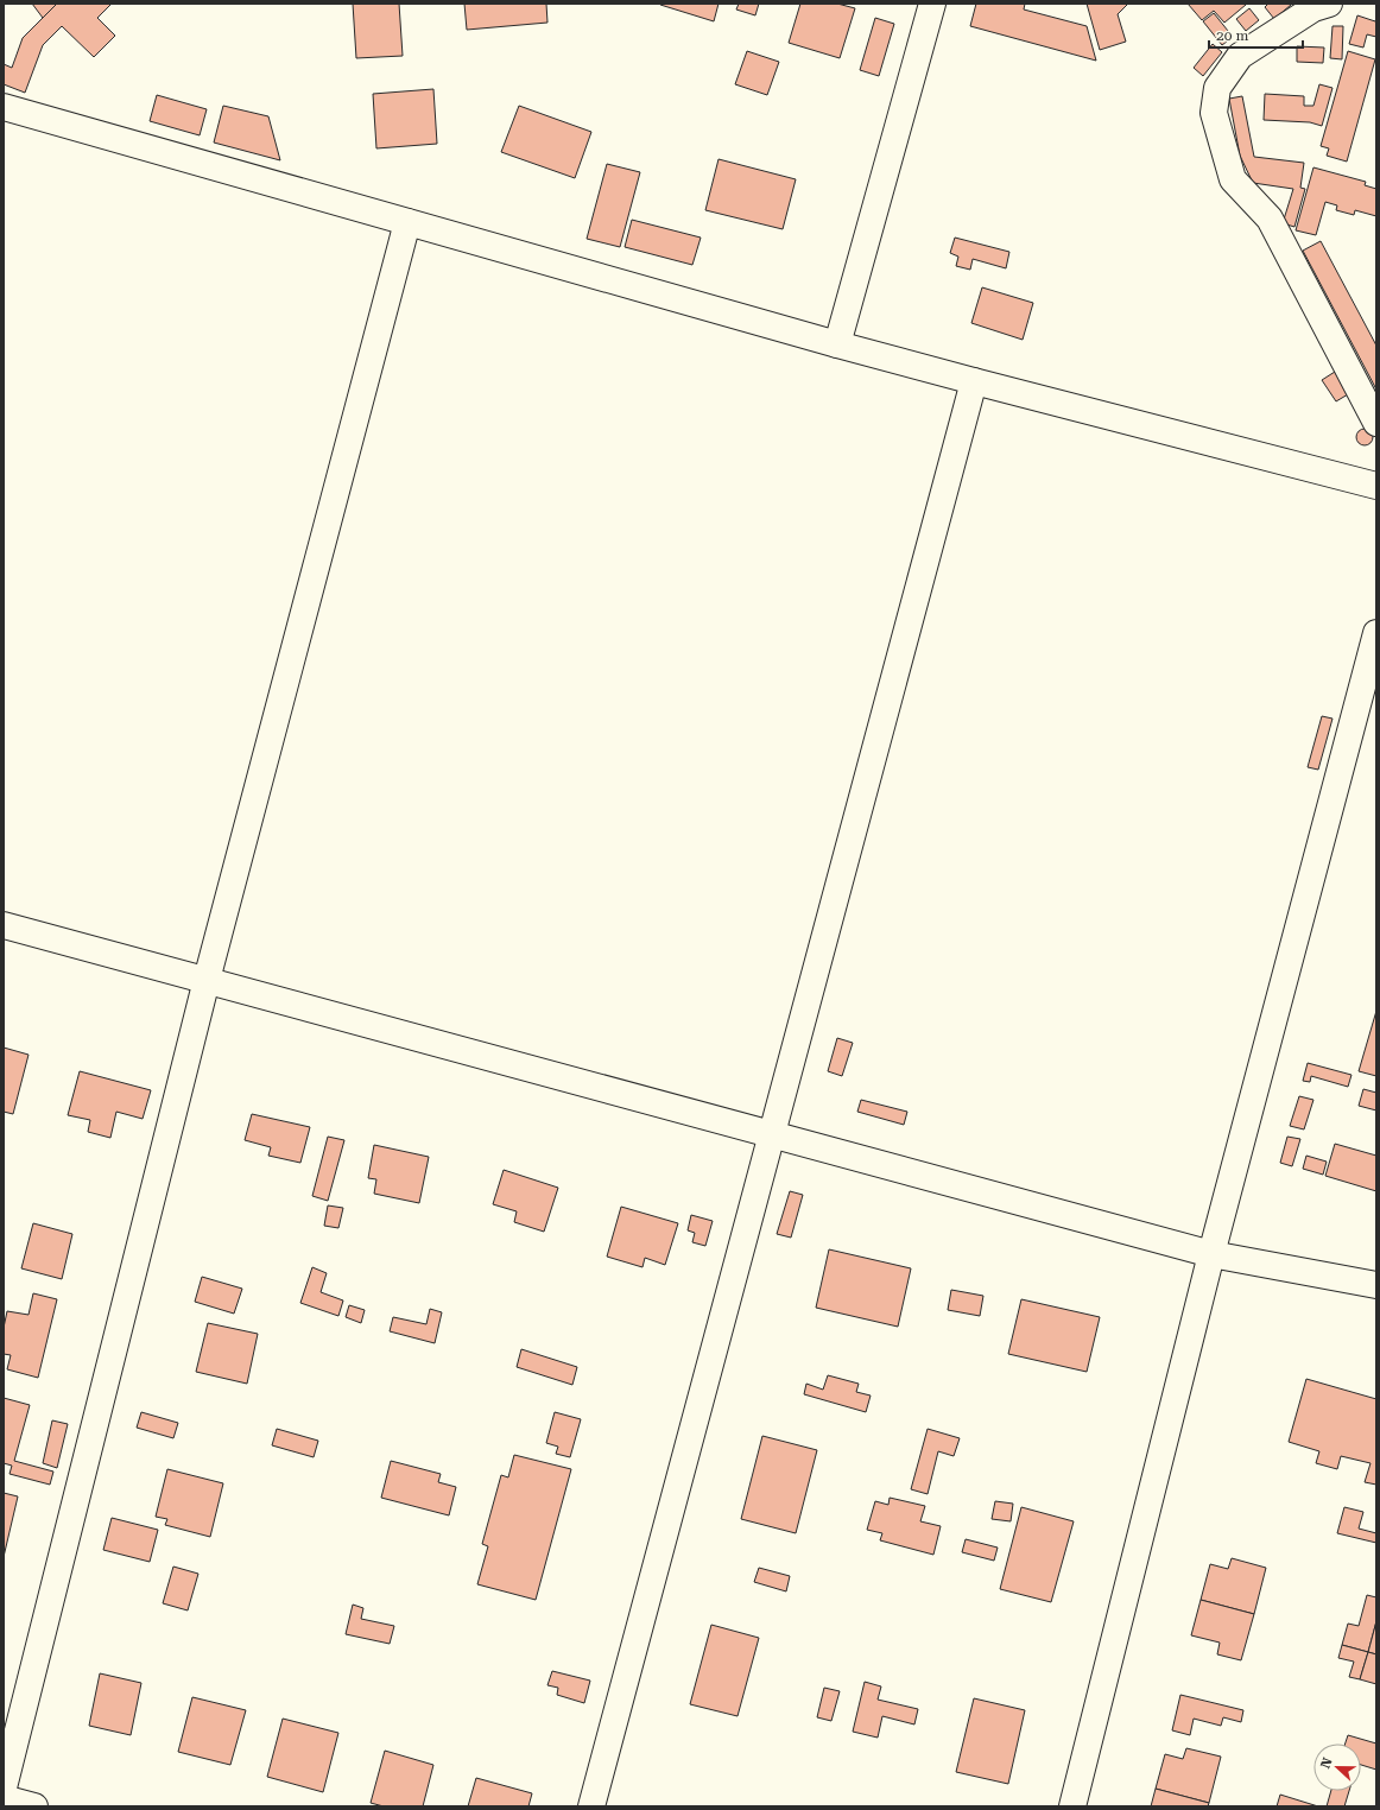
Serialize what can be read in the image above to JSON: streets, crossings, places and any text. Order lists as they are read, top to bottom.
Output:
{
  "scale_bar": "20 m",
  "north": "left"
}
